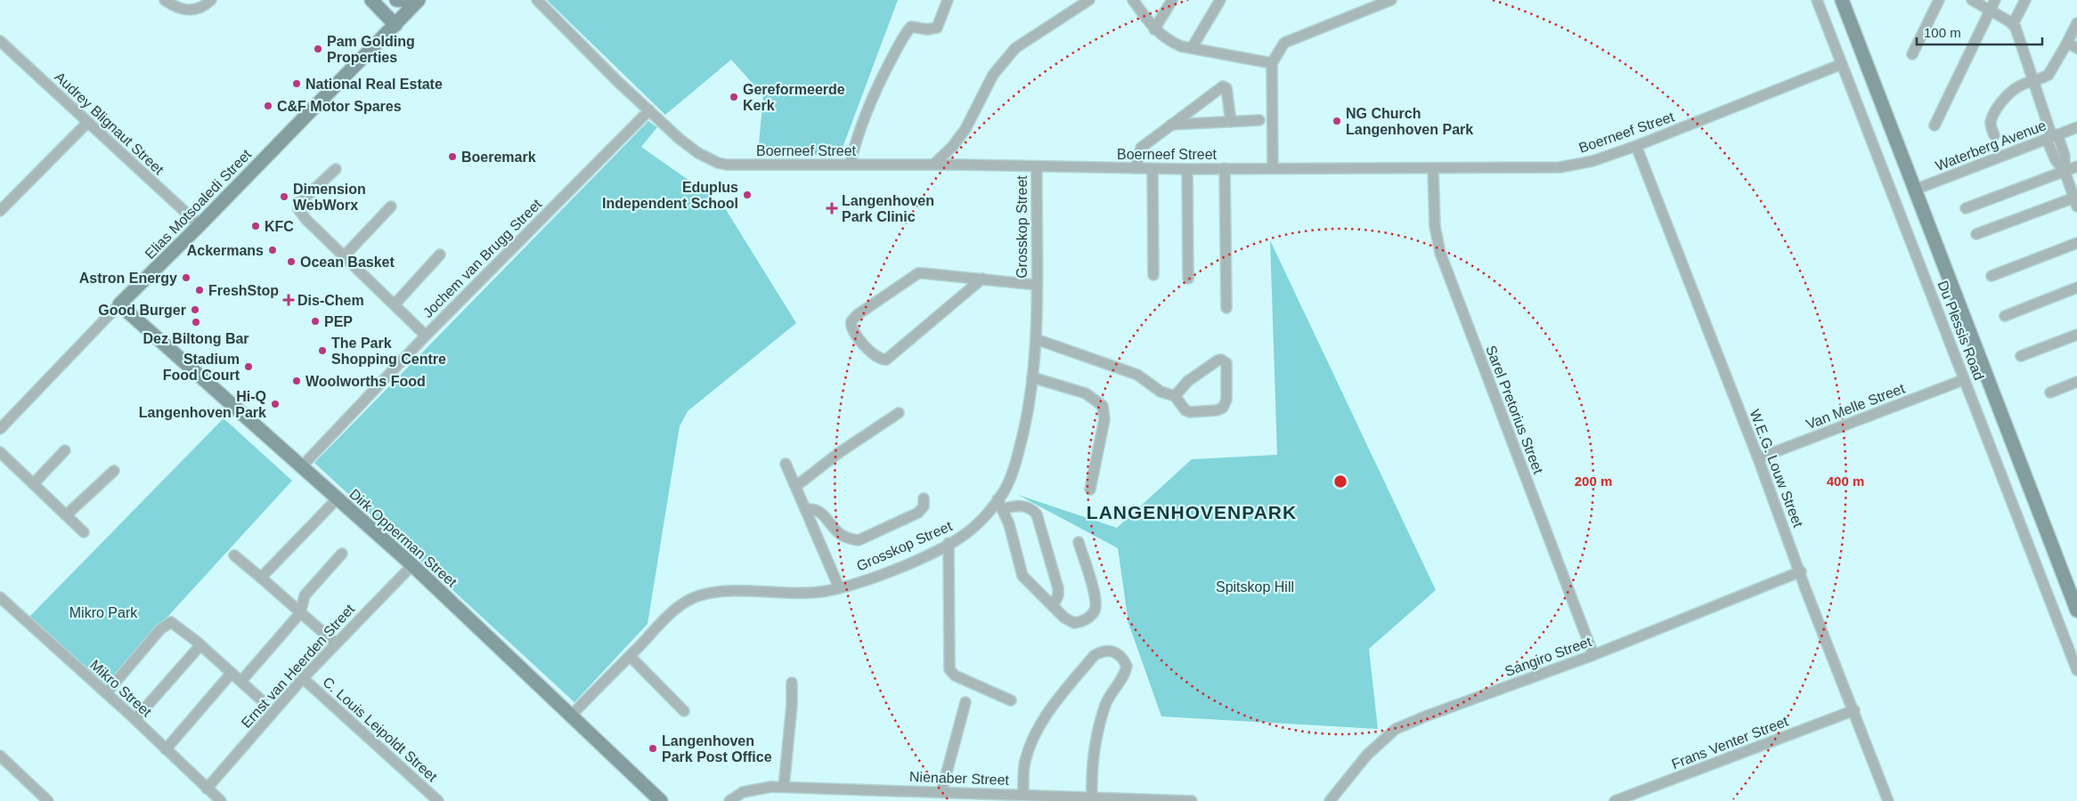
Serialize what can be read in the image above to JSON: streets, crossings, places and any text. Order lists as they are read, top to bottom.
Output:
{
  "streets": {
    "street": [
      "Audrey Blignaut Street",
      "Boerneef Street",
      "Waterberg Avenue",
      "Elias Motsoaledi Street",
      "Grosskop Street",
      "Jochem van Brugg Street",
      "Du Plessis Road",
      "Van Melle Street",
      "Sarel Pretorius Street",
      "W.E.G. Louw Street",
      "Dirk Opperman Street",
      "Sangiro Street",
      "Ernst van Heerden Street",
      "Mikro Street",
      "C. Louis Leipoldt Street",
      "Frans Venter Street",
      "Nienaber Street"
    ]
  },
  "crossings": [
    ["Audrey Blignaut Street", "Elias Motsoaledi Street"],
    ["Boerneef Street", "Grosskop Street"],
    ["Boerneef Street", "Jochem van Brugg Street"],
    ["Boerneef Street", "Du Plessis Road"],
    ["Boerneef Street", "Sarel Pretorius Street"],
    ["Boerneef Street", "W.E.G. Louw Street"],
    ["Waterberg Avenue", "Du Plessis Road"],
    ["Elias Motsoaledi Street", "Dirk Opperman Street"],
    ["Grosskop Street", "Dirk Opperman Street"],
    ["Jochem van Brugg Street", "Dirk Opperman Street"],
    ["Du Plessis Road", "Van Melle Street"],
    ["Van Melle Street", "W.E.G. Louw Street"],
    ["Sarel Pretorius Street", "Sangiro Street"],
    ["W.E.G. Louw Street", "Sangiro Street"],
    ["W.E.G. Louw Street", "Frans Venter Street"],
    ["Dirk Opperman Street", "Ernst van Heerden Street"],
    ["Ernst van Heerden Street", "Mikro Street"],
    ["Ernst van Heerden Street", "C. Louis Leipoldt Street"]
  ],
  "districts": ["LANGENHOVENPARK"],
  "parks": ["Spitskop Hill", "Mikro Park"],
  "places": {
    "other": [
      "Pam Golding Properties",
      "National Real Estate",
      "Gereformeerde Kerk",
      "C&F Motor Spares",
      "NG Church Langenhoven Park",
      "Boeremark",
      "Eduplus Independent School",
      "Dimension WebWorx",
      "KFC",
      "Ackermans",
      "Ocean Basket",
      "Astron Energy",
      "FreshStop",
      "Good Burger",
      "PEP",
      "Dez Biltong Bar",
      "The Park Shopping Centre",
      "Stadium Food Court",
      "Woolworths Food",
      "Hi-Q Langenhoven Park",
      "Langenhoven Park Post Office"
    ],
    "health": ["Langenhoven Park Clinic", "Dis-Chem"]
  },
  "scale_bar": "100 m",
  "rings": ["200 m", "400 m"]
}
